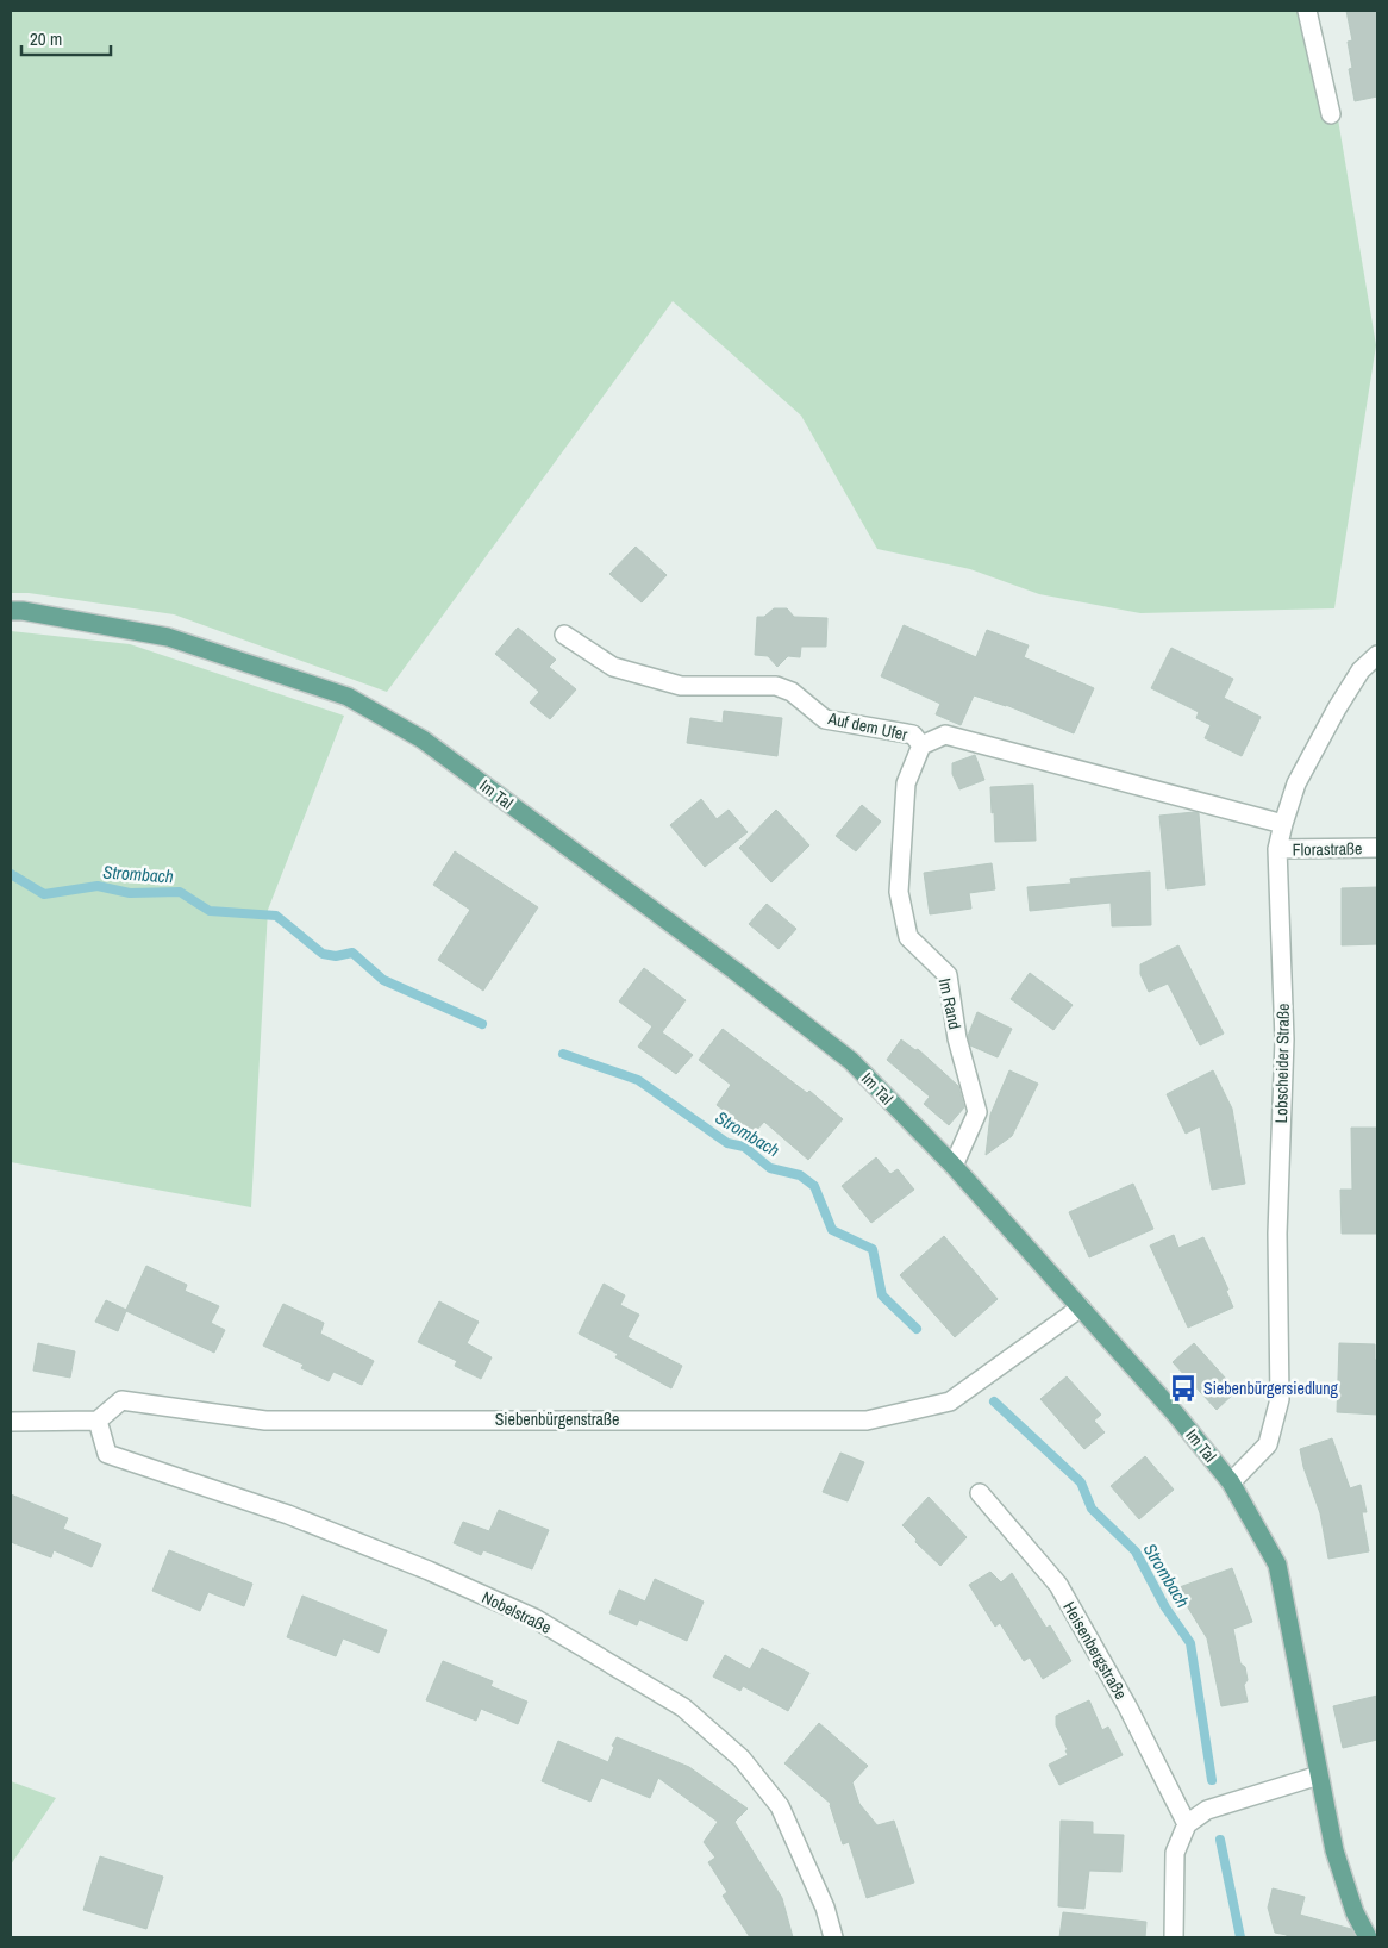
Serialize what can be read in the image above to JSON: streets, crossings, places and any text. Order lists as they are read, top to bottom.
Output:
{
  "streets": {
    "main road": ["Im Tal"],
    "street": [
      "Auf dem Ufer",
      "Florastraße",
      "Im Rand",
      "Lobscheider Straße",
      "Siebenbürgenstraße",
      "Nobelstraße",
      "Heisenbergstraße"
    ]
  },
  "crossings": [
    ["Auf dem Ufer", "Im Rand"],
    ["Auf dem Ufer", "Lobscheider Straße"],
    ["Im Tal", "Im Rand"],
    ["Im Tal", "Lobscheider Straße"],
    ["Im Tal", "Siebenbürgenstraße"],
    ["Florastraße", "Lobscheider Straße"],
    ["Siebenbürgenstraße", "Nobelstraße"]
  ],
  "water": ["Strombach"],
  "places": {
    "bus stop": ["Siebenbürgersiedlung"]
  },
  "scale_bar": "20 m"
}
